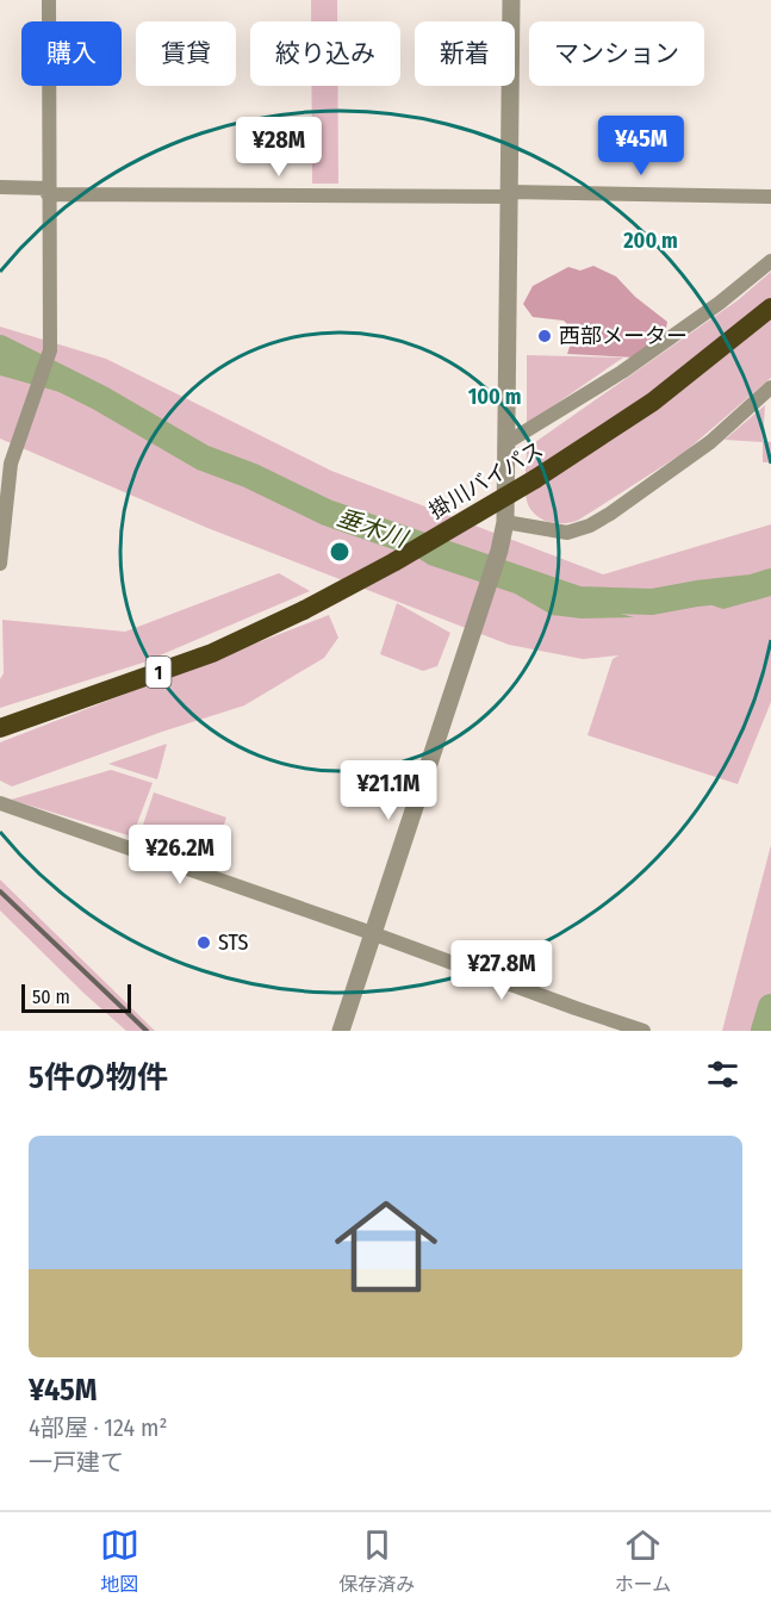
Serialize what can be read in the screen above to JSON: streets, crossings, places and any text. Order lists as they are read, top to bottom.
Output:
{
  "streets": {
    "highway": ["掛川バイパス", "1"]
  },
  "water": ["垂木川"],
  "places": ["西部メーター", "STS"],
  "scale_bar": "50 m",
  "page": {
    "chip": [
      "購入",
      "賃貸",
      "絞り込み",
      "新着",
      "マンション"
    ],
    "price": [
      "¥45M",
      "¥28M",
      "¥21.1M",
      "¥26.2M",
      "¥27.8M"
    ],
    "scale": "50 m",
    "heading": "5件の物件",
    "list": [
      {
        "name": "¥45M",
        "note": "4部屋 · 124 m² · 一戸建て"
      }
    ],
    "tabs": ["地図", "保存済み", "ホーム"]
  },
  "rings": ["200 m", "100 m"]
}
